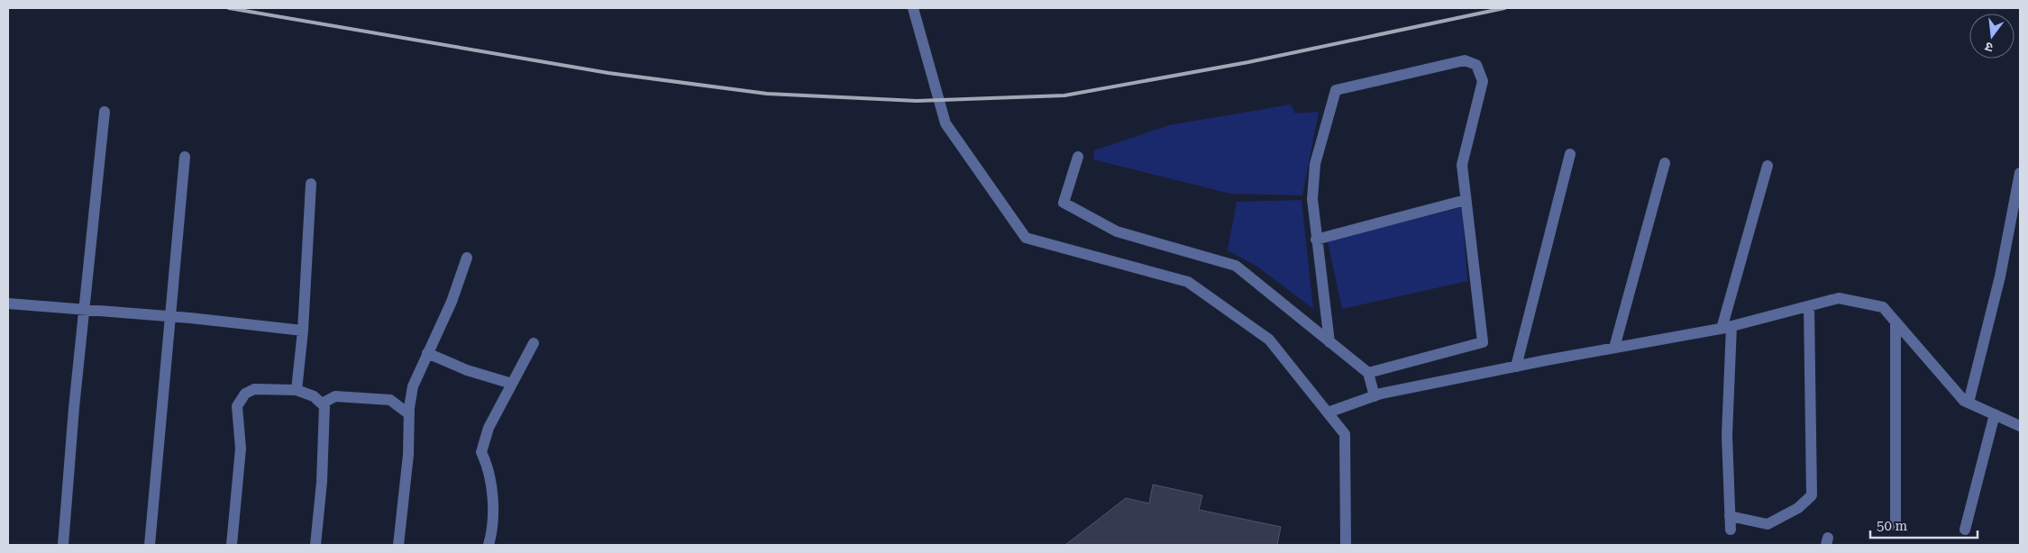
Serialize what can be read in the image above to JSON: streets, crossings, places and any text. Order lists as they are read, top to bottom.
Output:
{
  "scale_bar": "50 m",
  "north": "bottom"
}
